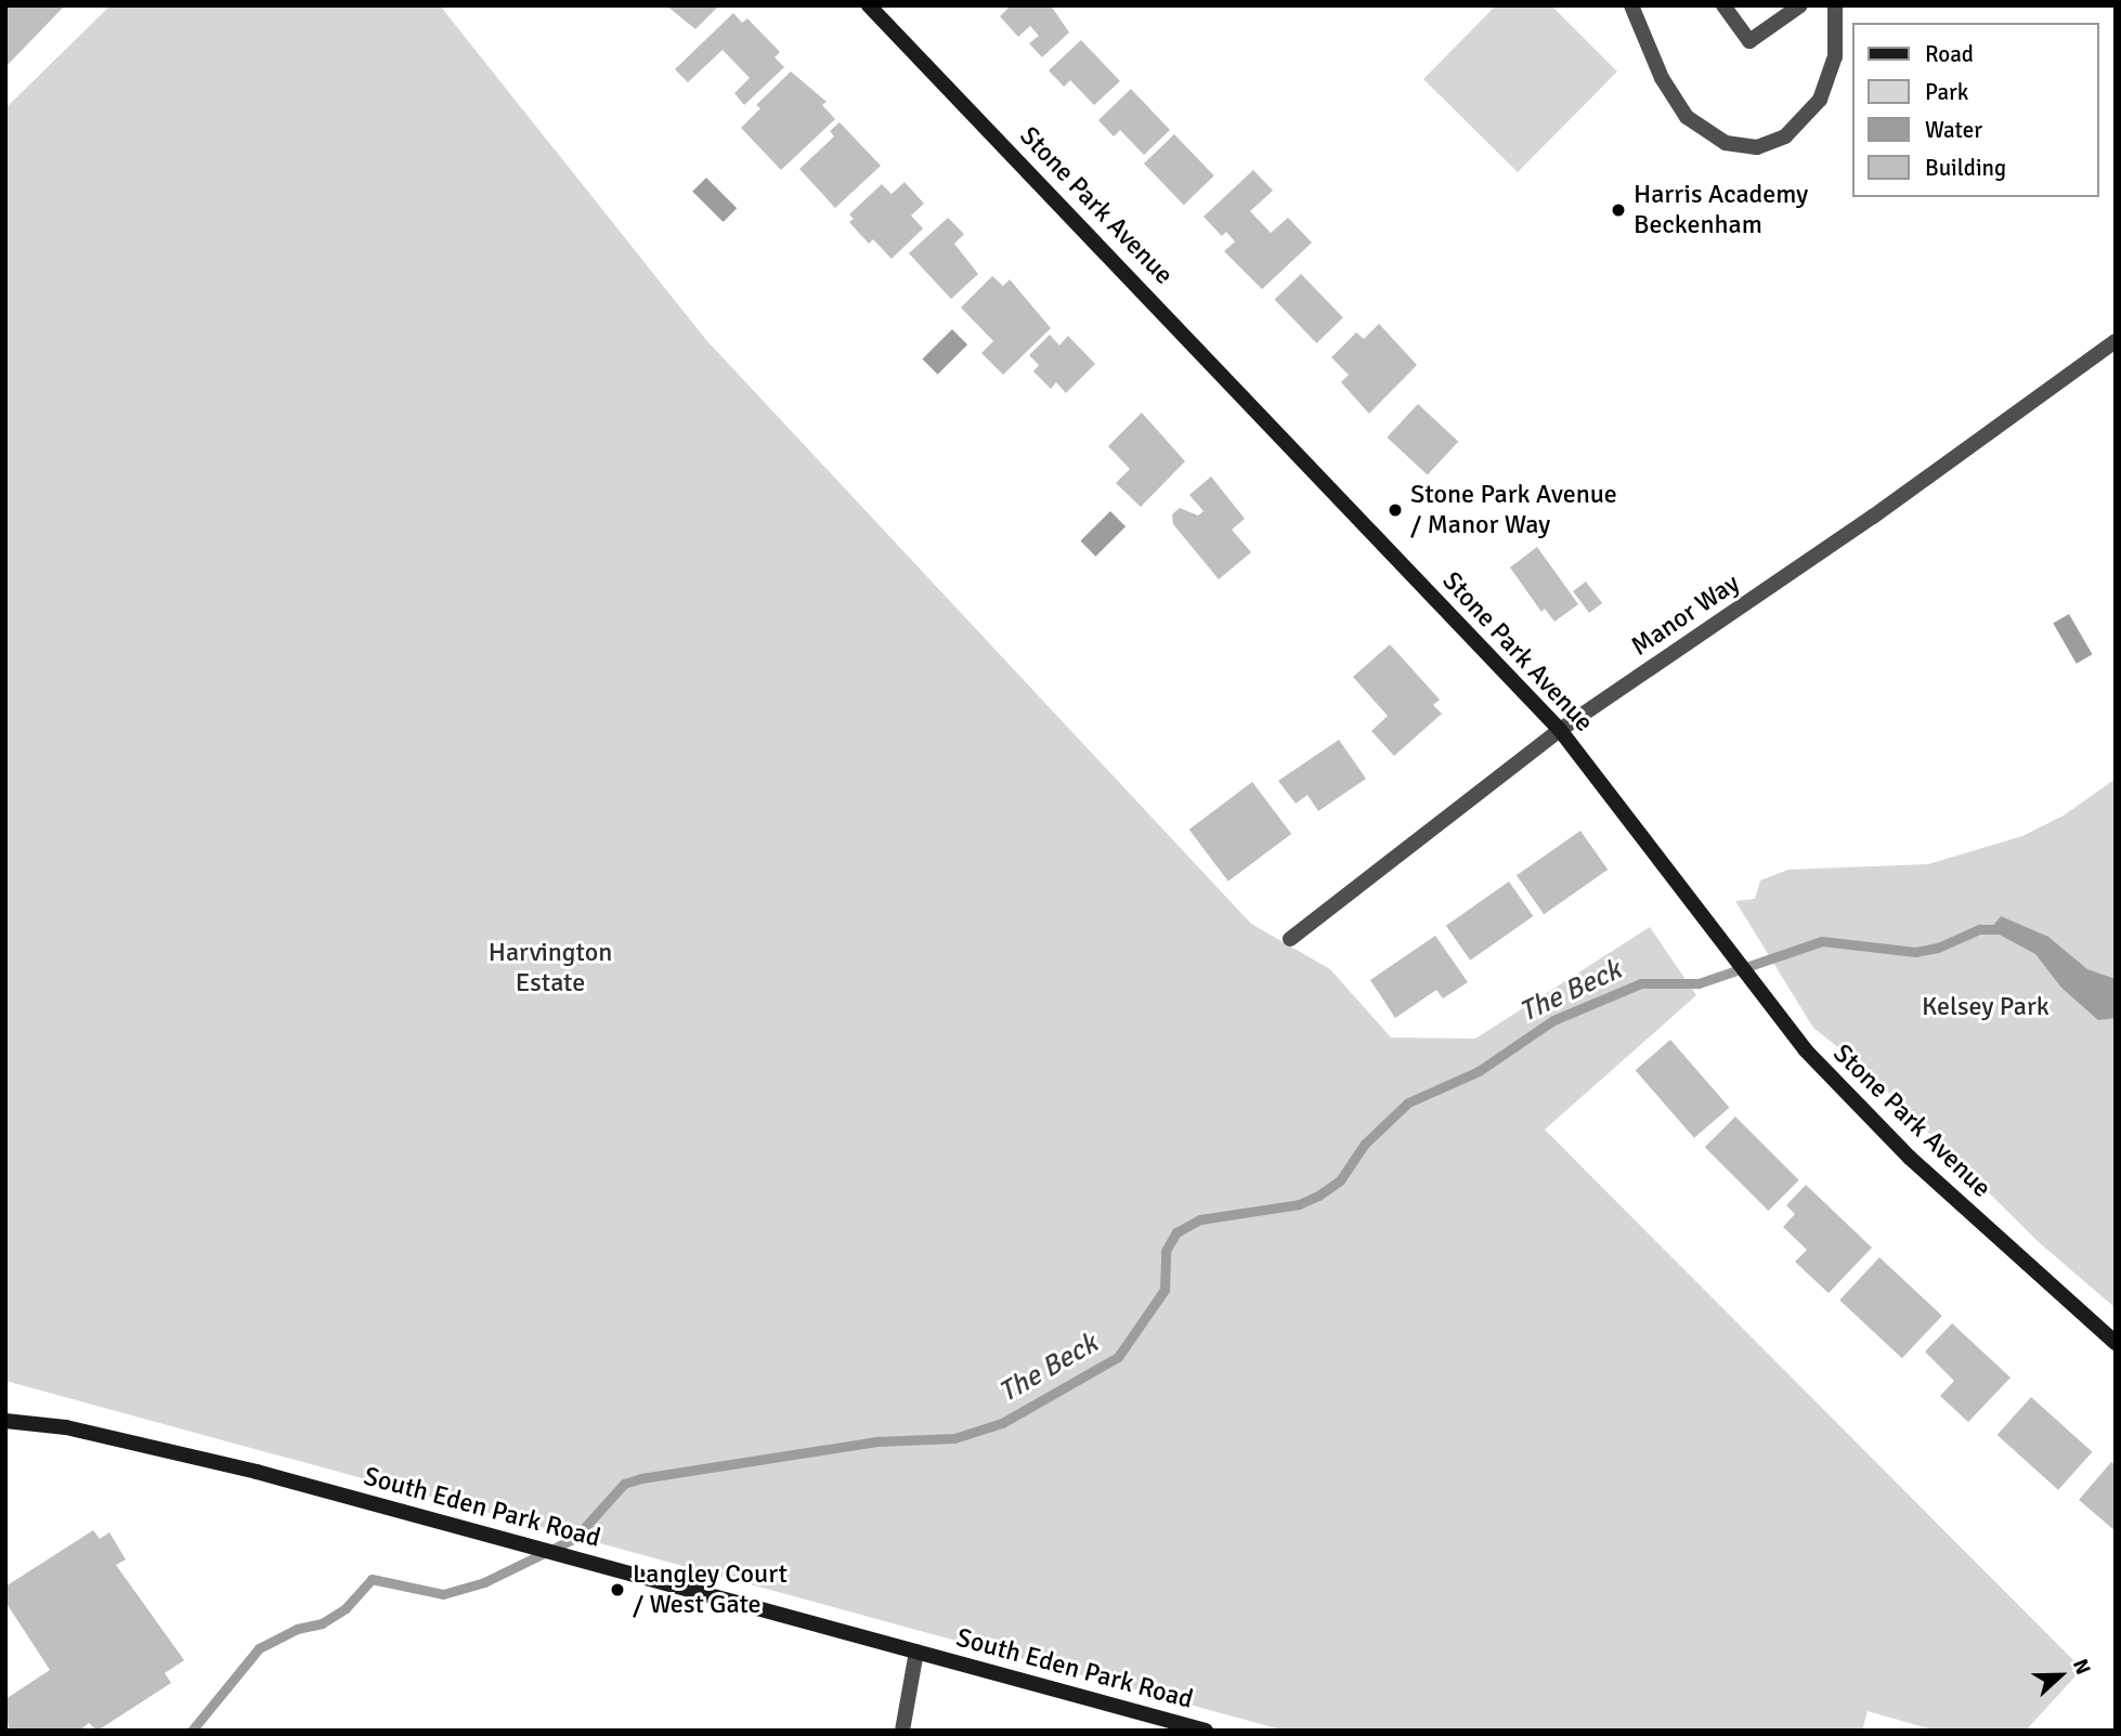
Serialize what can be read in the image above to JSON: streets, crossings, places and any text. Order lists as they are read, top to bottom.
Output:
{
  "streets": {
    "street": ["Stone Park Avenue", "Manor Way", "South Eden Park Road"]
  },
  "crossings": [
    ["Stone Park Avenue", "Manor Way"]
  ],
  "water": ["The Beck"],
  "parks": ["Harvington Estate", "Kelsey Park"],
  "places": ["Harris Academy Beckenham", "Stone Park Avenue / Manor Way", "Langley Court / West Gate"],
  "legend": [
    "Road",
    "Park",
    "Water",
    "Building"
  ],
  "north": "right"
}
